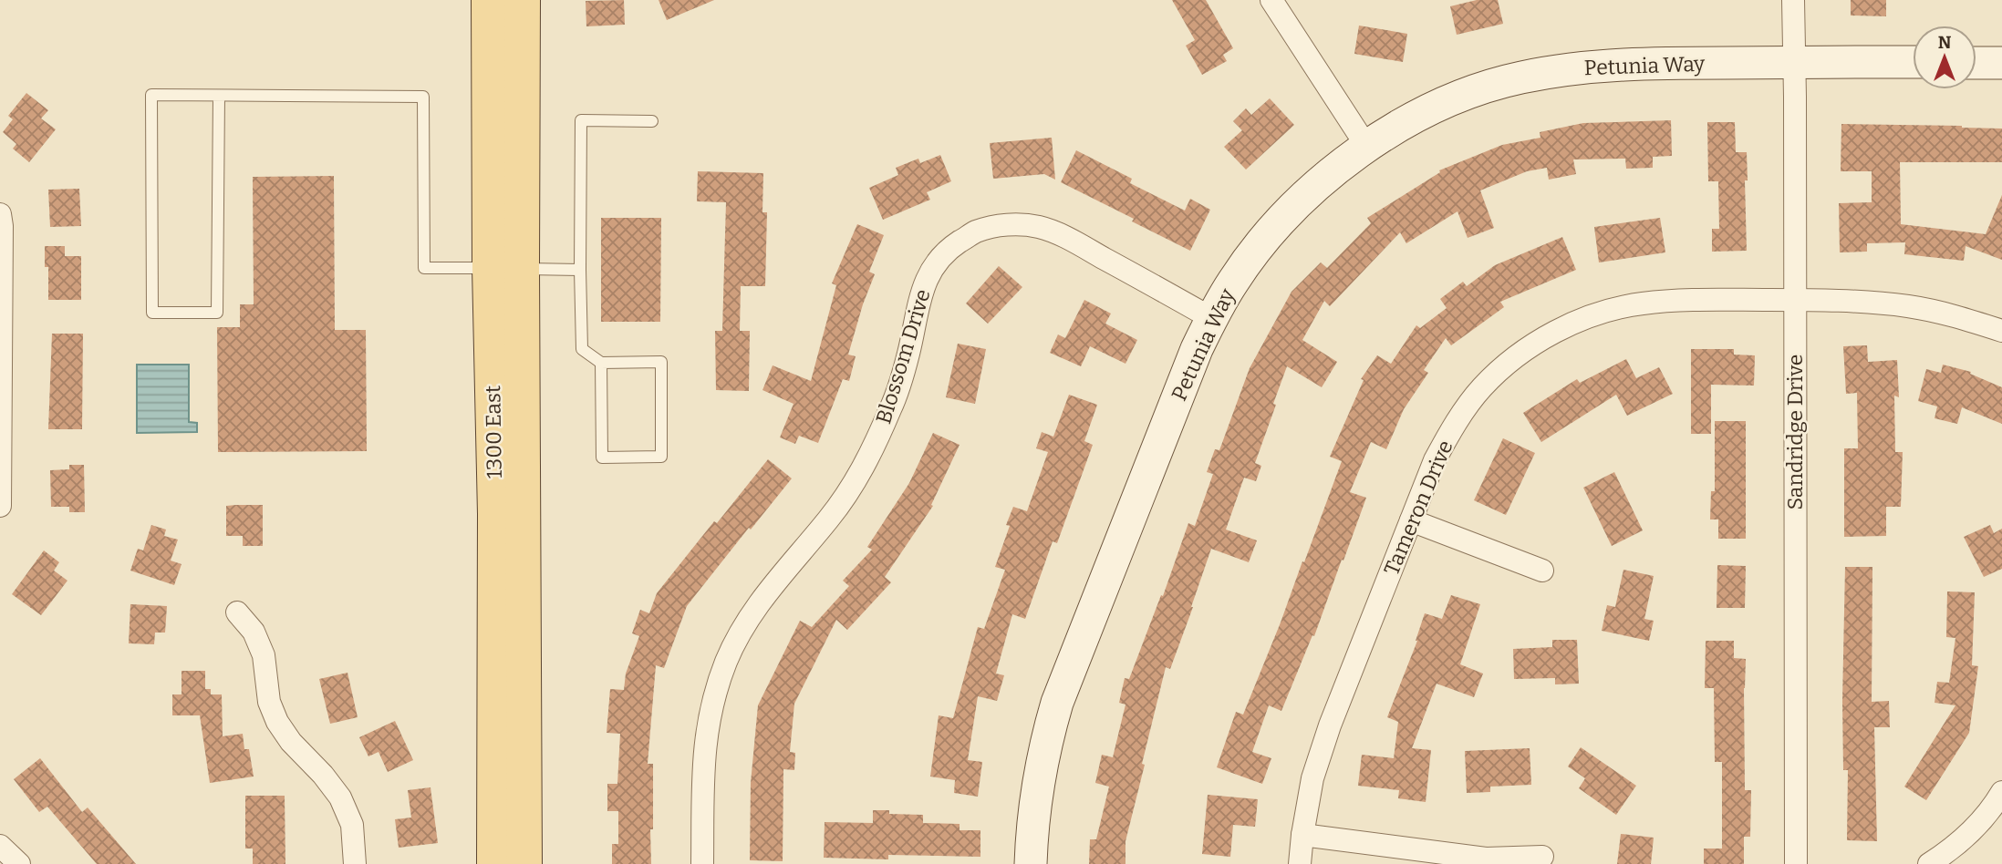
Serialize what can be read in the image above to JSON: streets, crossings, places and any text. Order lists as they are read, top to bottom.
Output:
{
  "streets": {
    "main road": ["1300 East"],
    "street": [
      "Petunia Way",
      "Blossom Drive",
      "Sandridge Drive",
      "Tameron Drive"
    ]
  },
  "crossings": [
    ["Petunia Way", "Blossom Drive"],
    ["Petunia Way", "Sandridge Drive"],
    ["Sandridge Drive", "Tameron Drive"]
  ],
  "north": "top"
}
